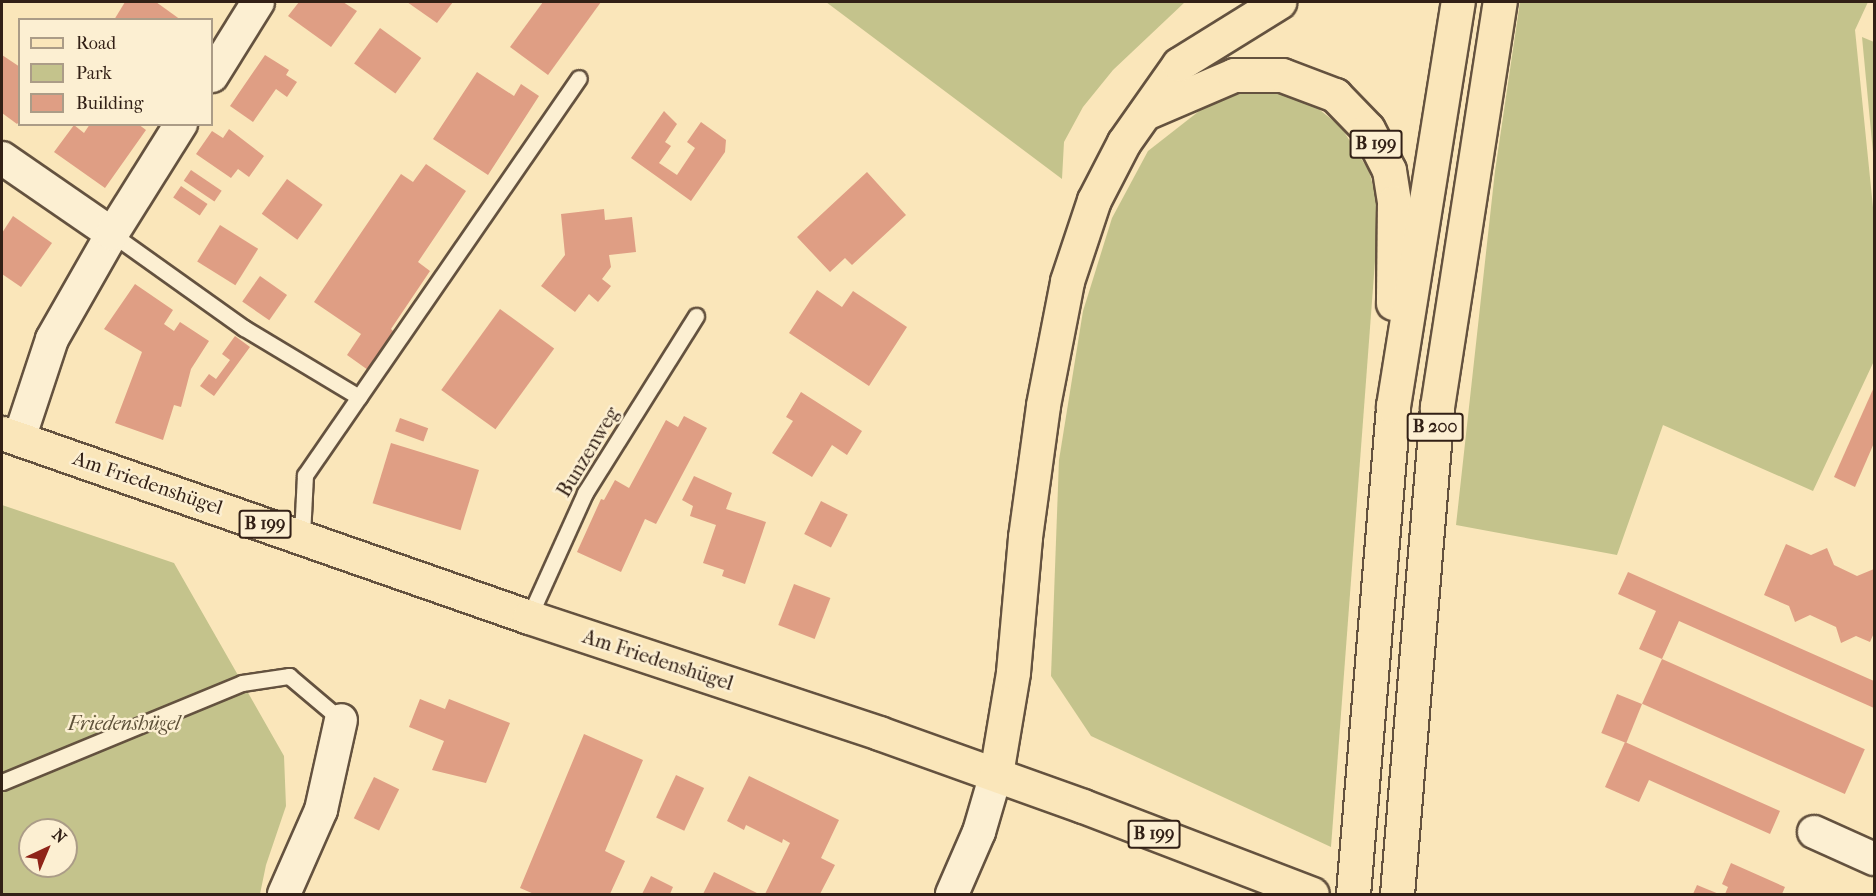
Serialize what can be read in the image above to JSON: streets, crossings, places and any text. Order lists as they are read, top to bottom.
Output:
{
  "streets": {
    "main road": ["B 199", "B 200", "Am Friedenshügel"],
    "lane": ["Bunzenweg"]
  },
  "crossings": [
    ["B 199", "B 200"],
    ["Bunzenweg", "Am Friedenshügel"]
  ],
  "parks": ["Friedenshügel"],
  "legend": ["Road", "Park", "Building"],
  "north": "top right"
}
